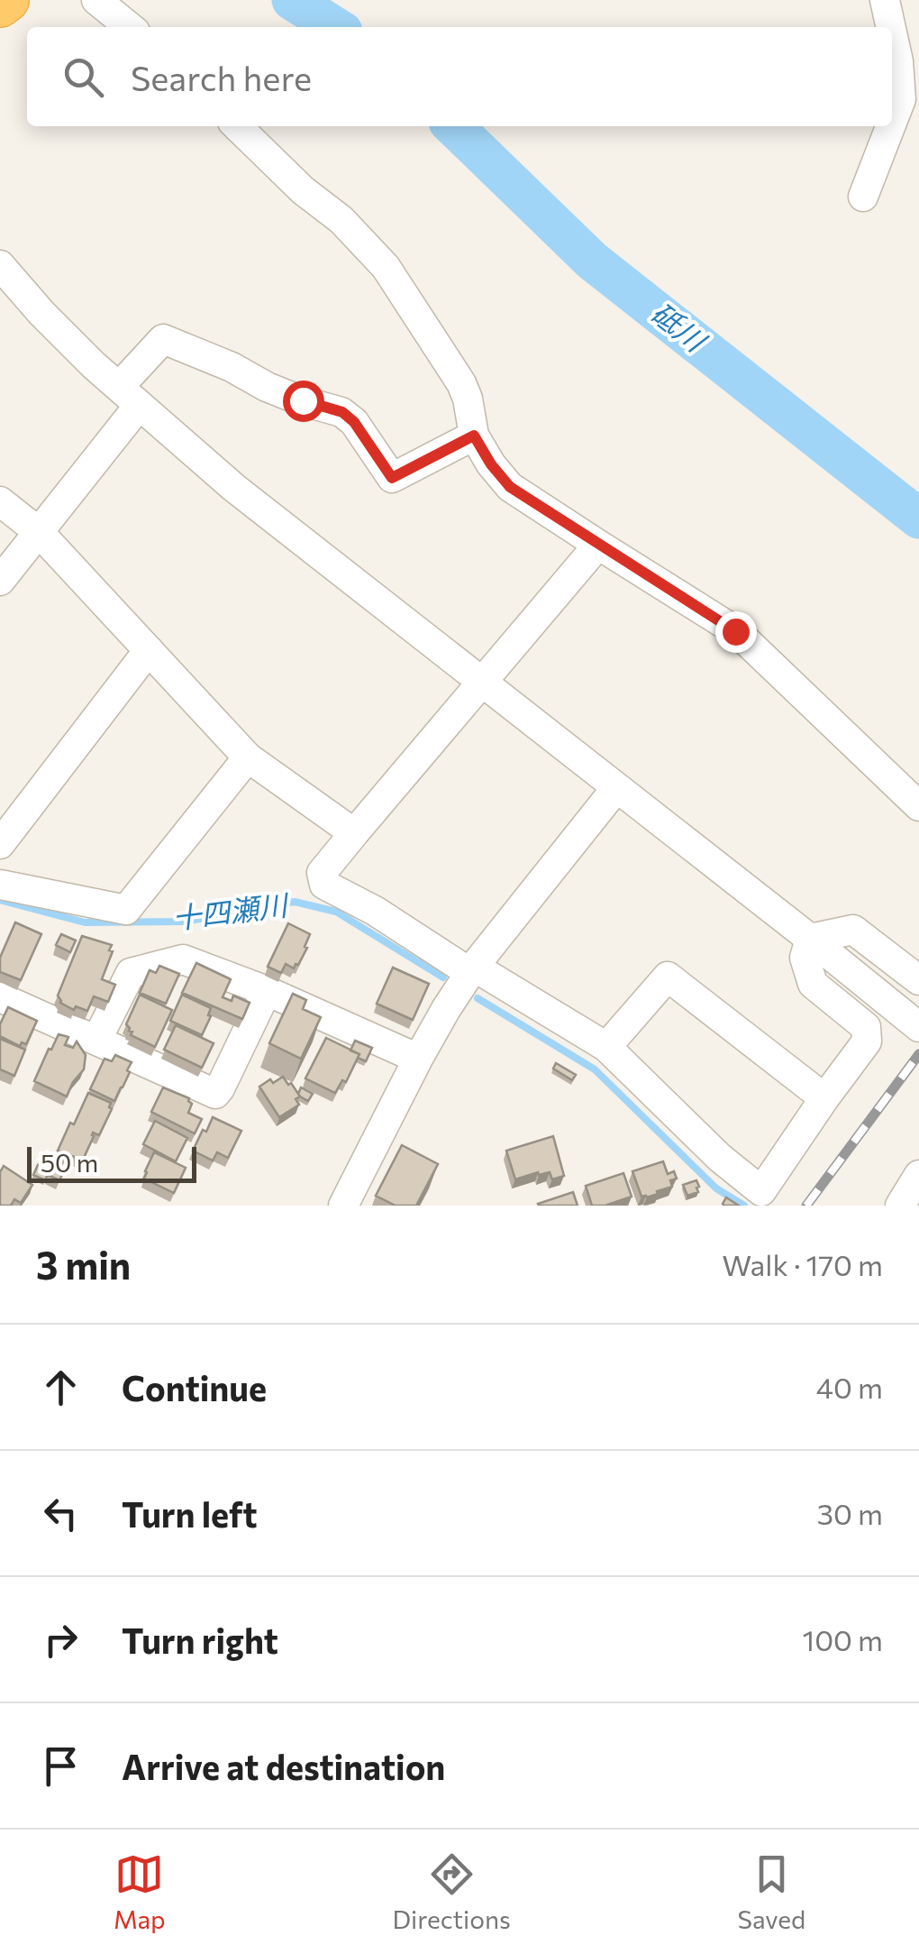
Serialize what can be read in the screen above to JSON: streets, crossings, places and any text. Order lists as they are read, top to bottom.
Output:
{
  "water": ["砥川", "十四瀬川"],
  "scale_bar": "50 m",
  "page": {
    "search": "Search here",
    "scale": "50 m",
    "heading": ["3 min", "Walk · 170 m"],
    "list": [
      ["Continue", "40 m"],
      ["Turn left", "30 m"],
      ["Turn right", "100 m"],
      "Arrive at destination"
    ],
    "nav": ["Map", "Directions", "Saved"]
  }
}
